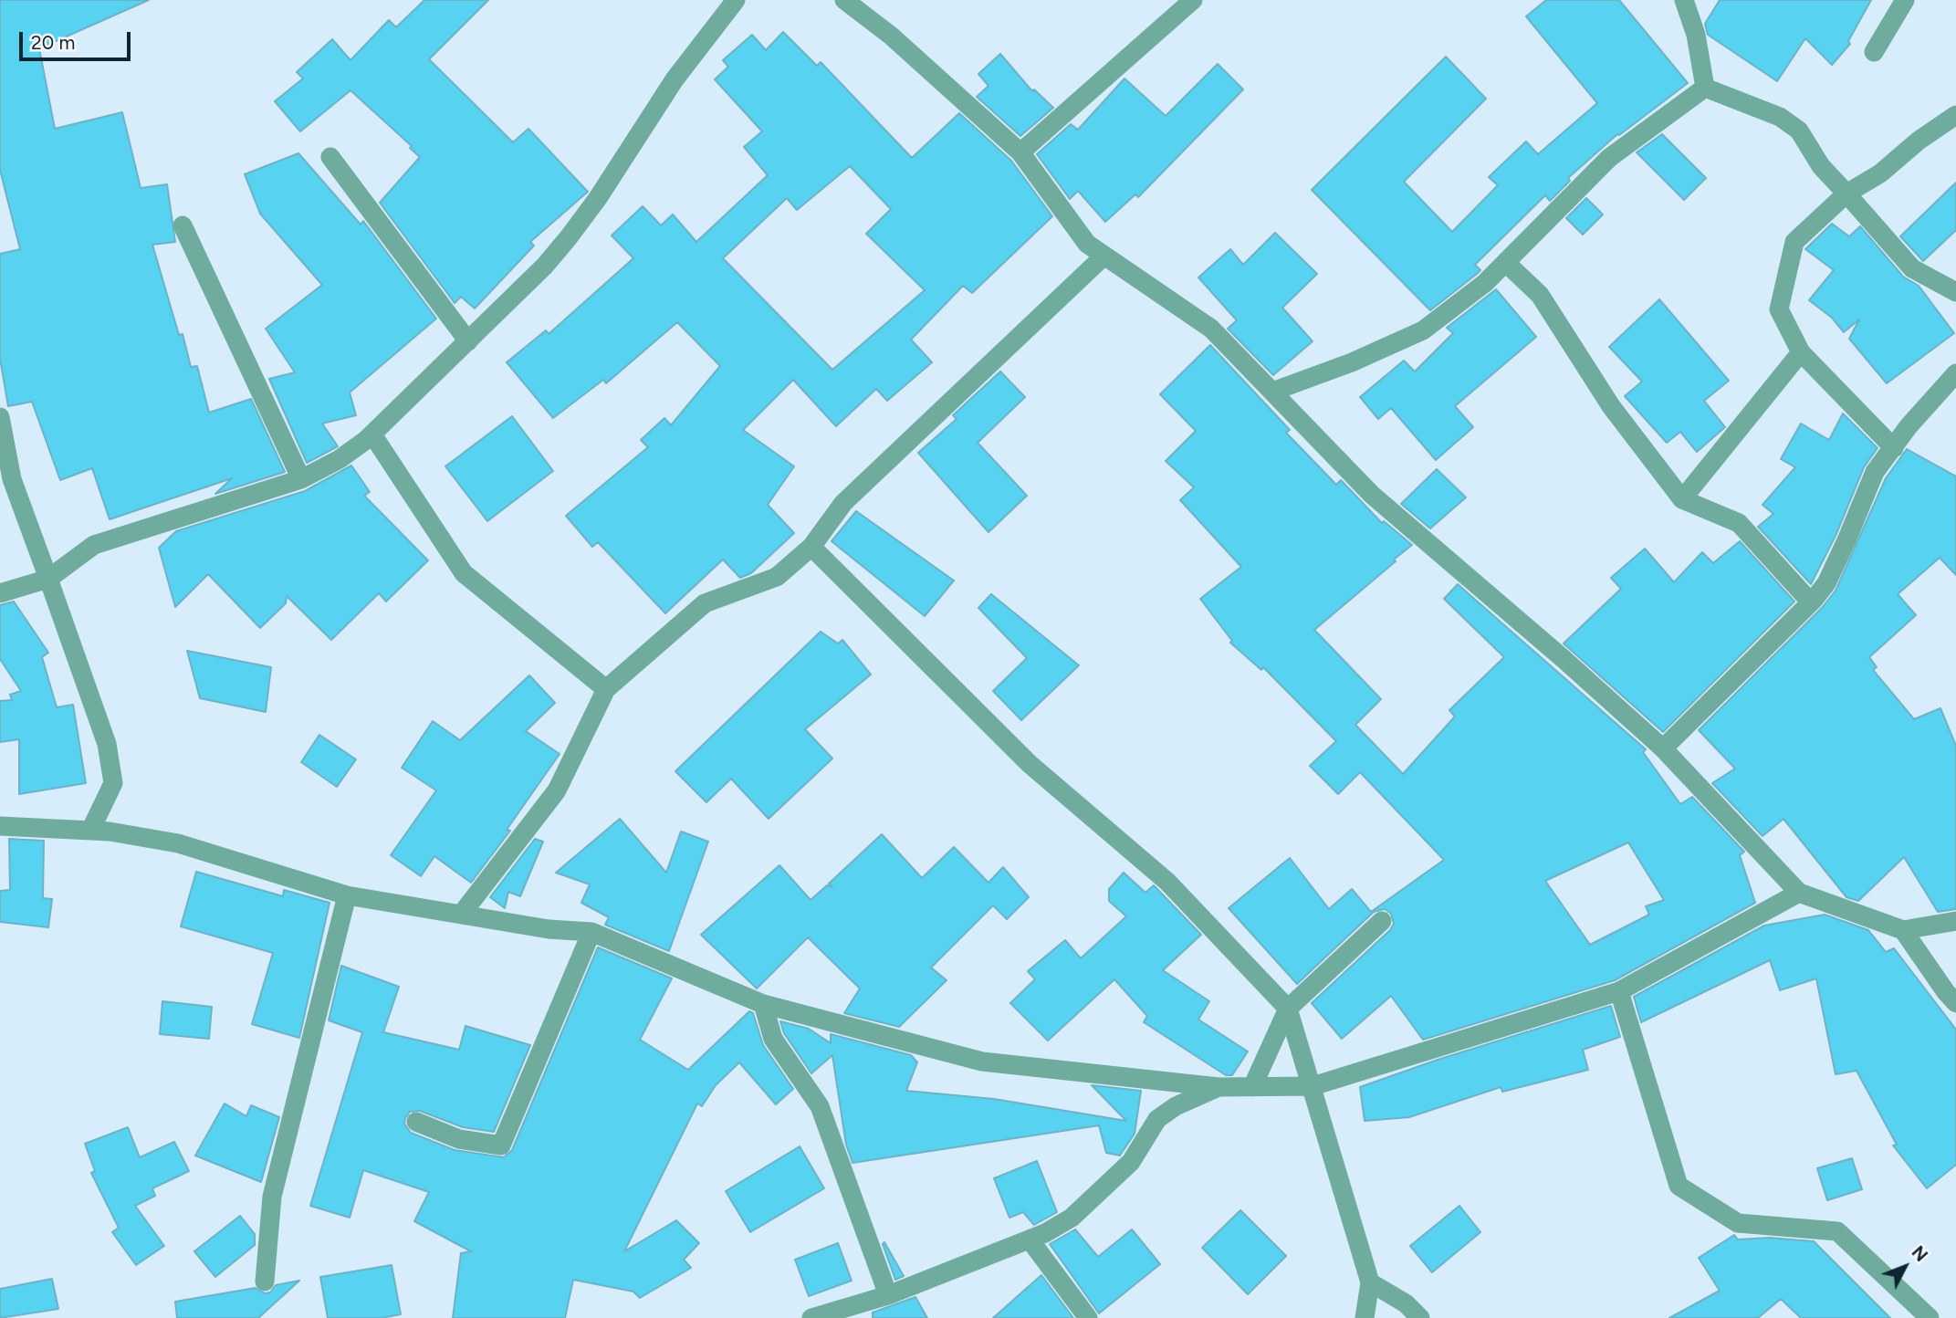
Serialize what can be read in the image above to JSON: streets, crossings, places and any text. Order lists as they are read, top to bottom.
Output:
{
  "scale_bar": "20 m",
  "north": "top right"
}
